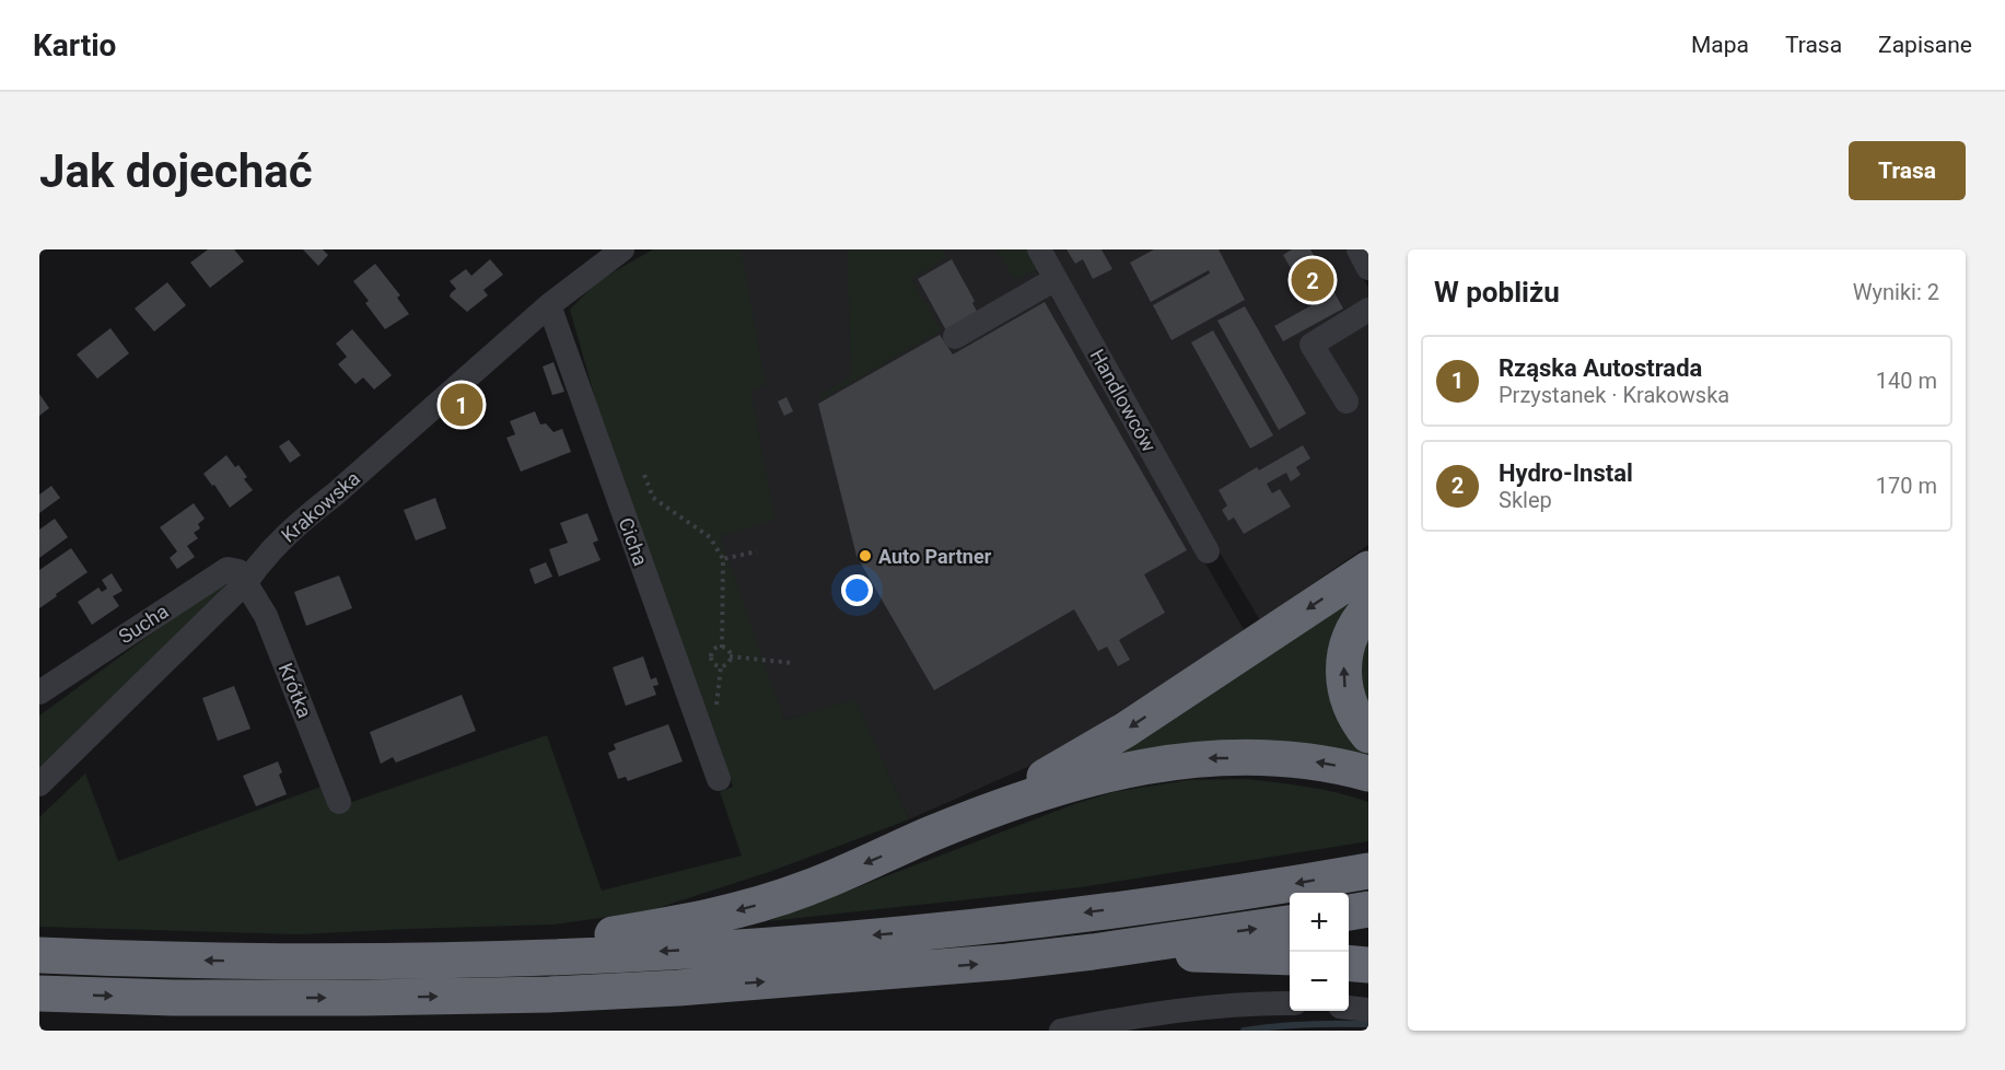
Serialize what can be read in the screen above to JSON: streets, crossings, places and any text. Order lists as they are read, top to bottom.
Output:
{
  "streets": {
    "street": [
      "Handlowców",
      "Krakowska",
      "Cicha",
      "Sucha",
      "Krótka"
    ]
  },
  "crossings": [
    ["Krakowska", "Cicha"],
    ["Krakowska", "Sucha"],
    ["Krakowska", "Krótka"],
    ["Sucha", "Krótka"]
  ],
  "places": ["Auto Partner"],
  "page": {
    "header": "Kartio",
    "nav": ["Mapa", "Trasa", "Zapisane"],
    "buttons": "Trasa",
    "title": "Jak dojechać",
    "heading": ["W pobliżu", "Wyniki: 2"],
    "pins": ["2", "1"],
    "list": [
      {
        "mark": "1",
        "name": "Rząska Autostrada",
        "note": "Przystanek · Krakowska",
        "value": "140 m"
      },
      {
        "mark": "2",
        "name": "Hydro-Instal",
        "note": "Sklep",
        "value": "170 m"
      }
    ],
    "map_buttons": ["+", "−"]
  }
}
